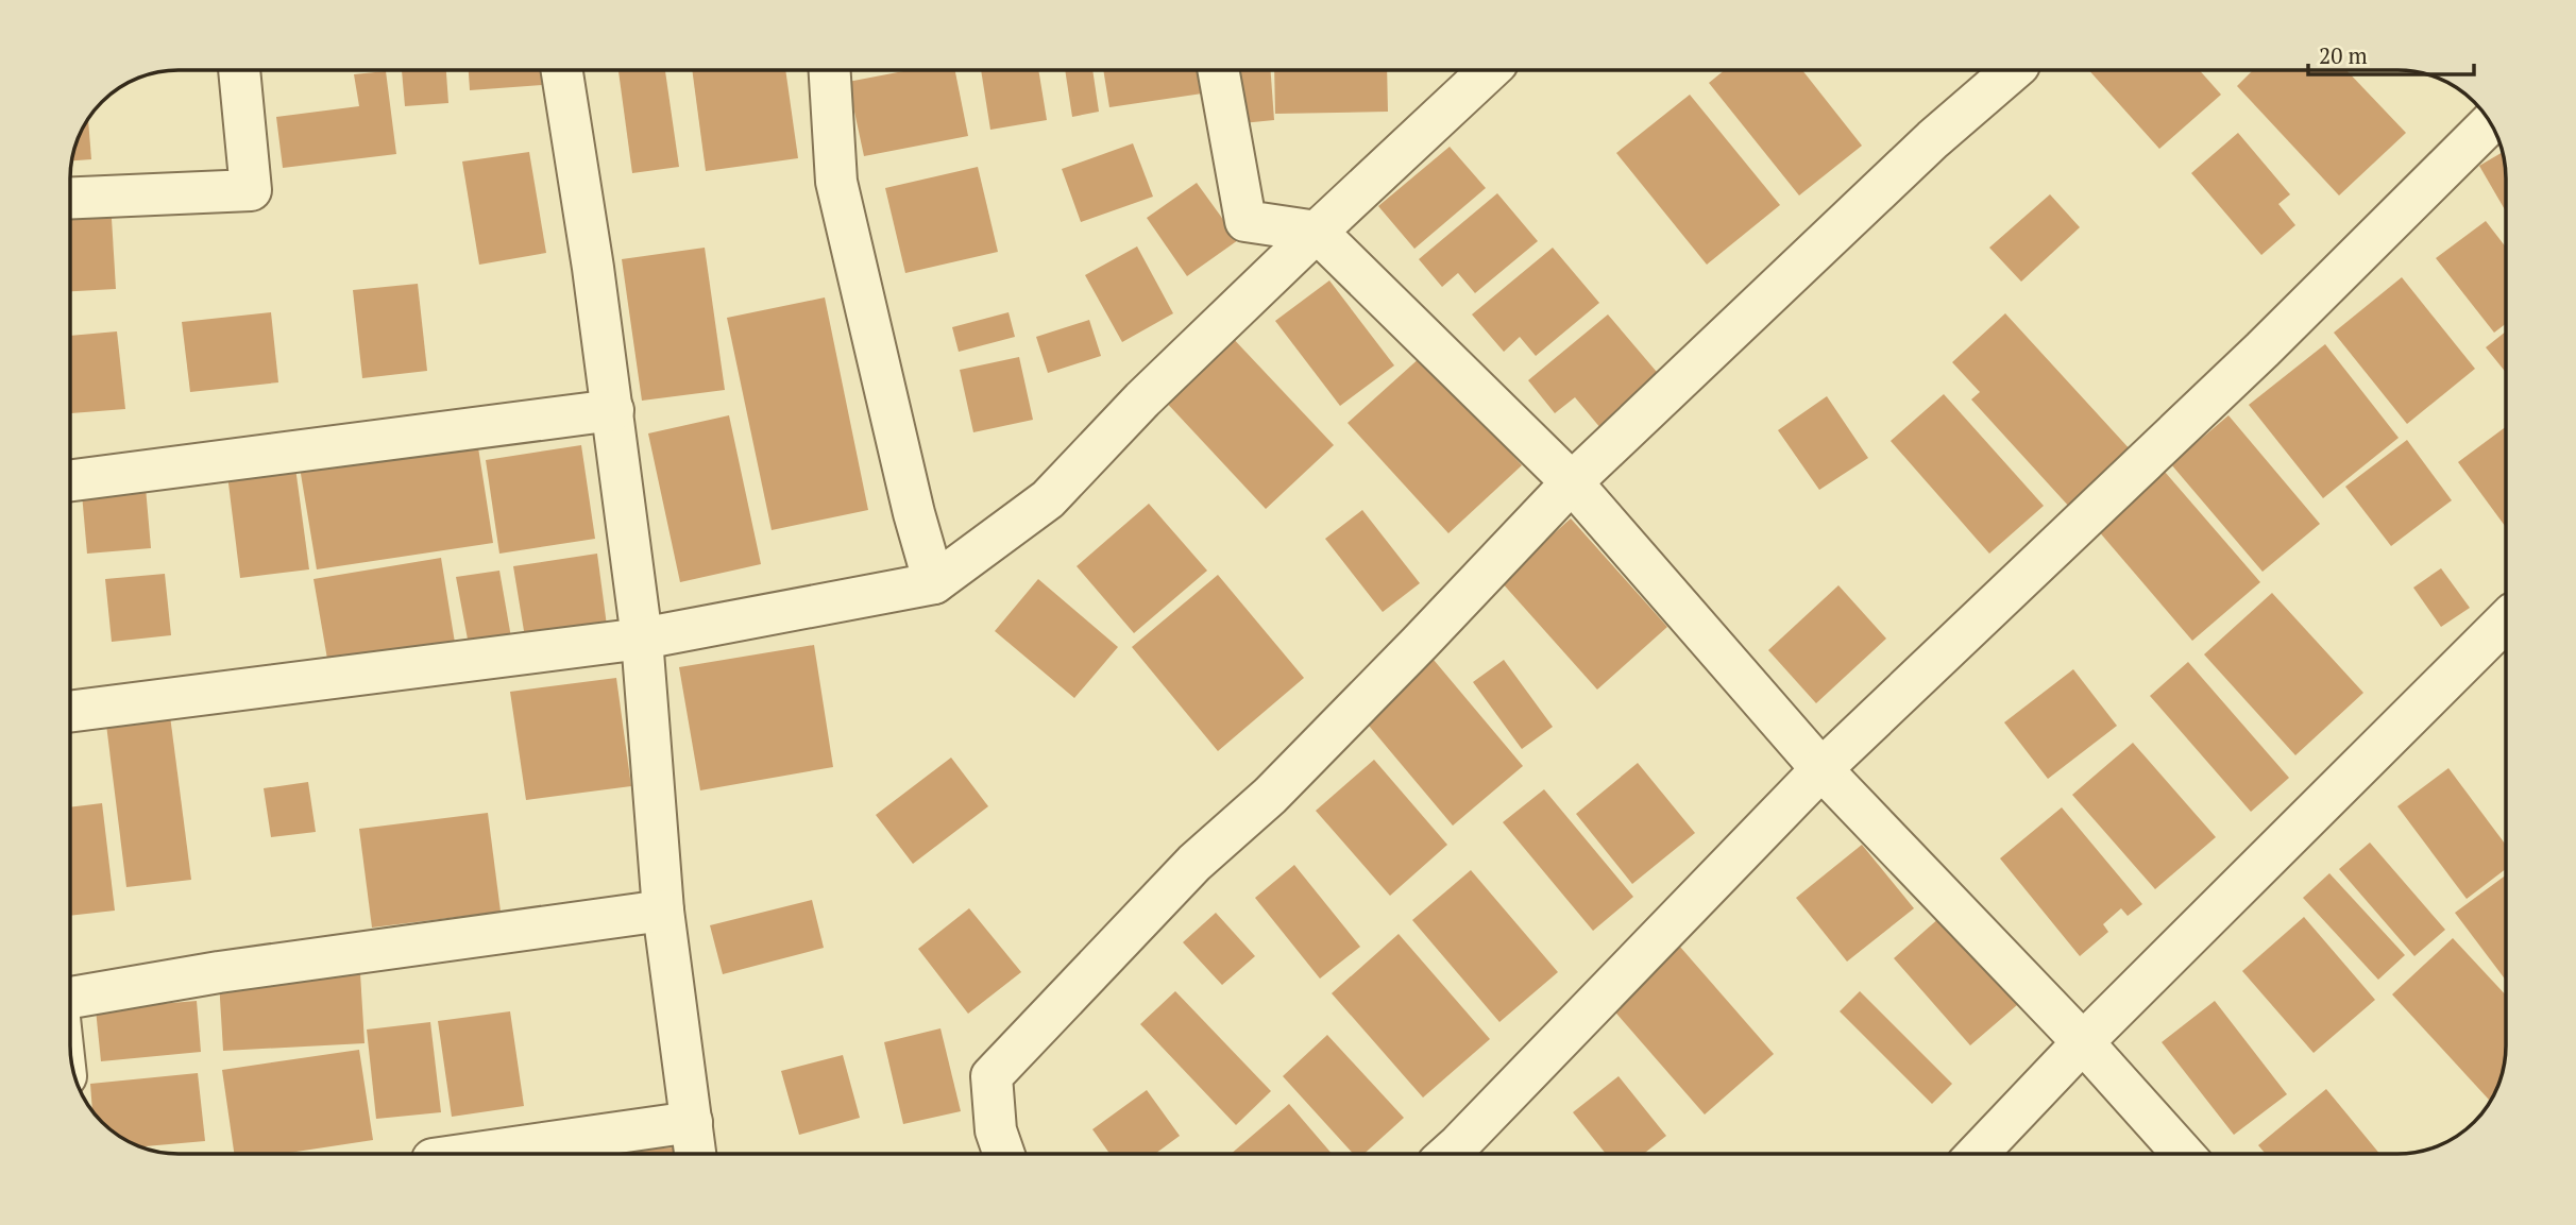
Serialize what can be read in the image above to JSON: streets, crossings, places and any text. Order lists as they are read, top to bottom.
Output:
{
  "scale_bar": "20 m"
}
